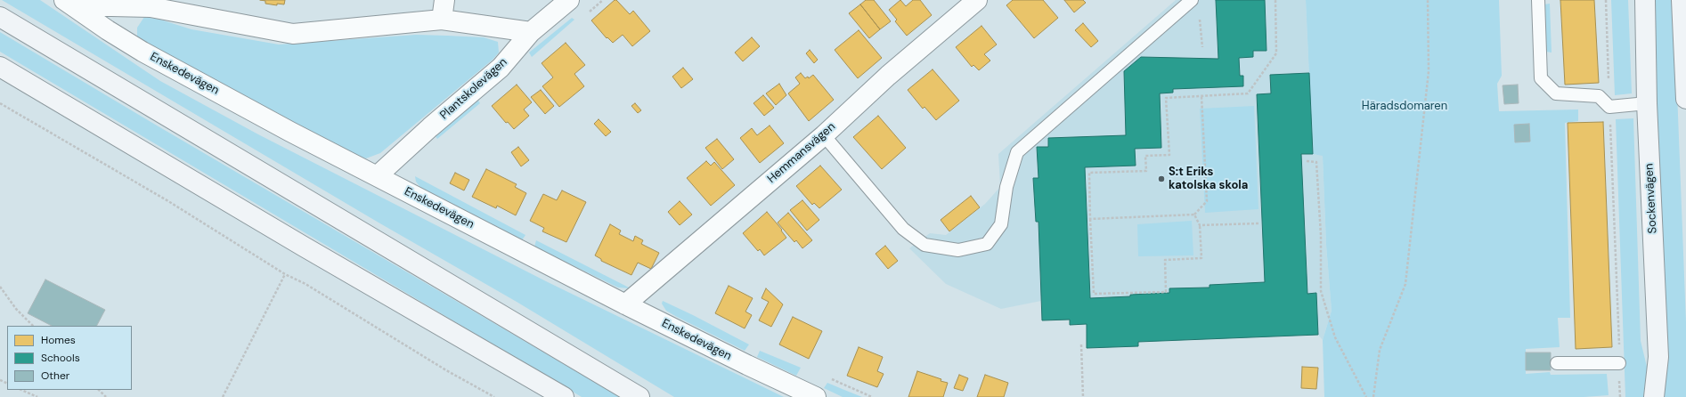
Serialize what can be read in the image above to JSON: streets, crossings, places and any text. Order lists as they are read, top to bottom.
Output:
{
  "streets": {
    "main road": ["Sockenvägen"],
    "street": ["Enskedevägen", "Plantskolevägen", "Hemmansvägen"]
  },
  "crossings": [
    ["Enskedevägen", "Plantskolevägen"],
    ["Enskedevägen", "Hemmansvägen"]
  ],
  "parks": ["Häradsdomaren"],
  "places": ["S:t Eriks katolska skola"],
  "legend": ["Homes", "Schools", "Other"]
}
